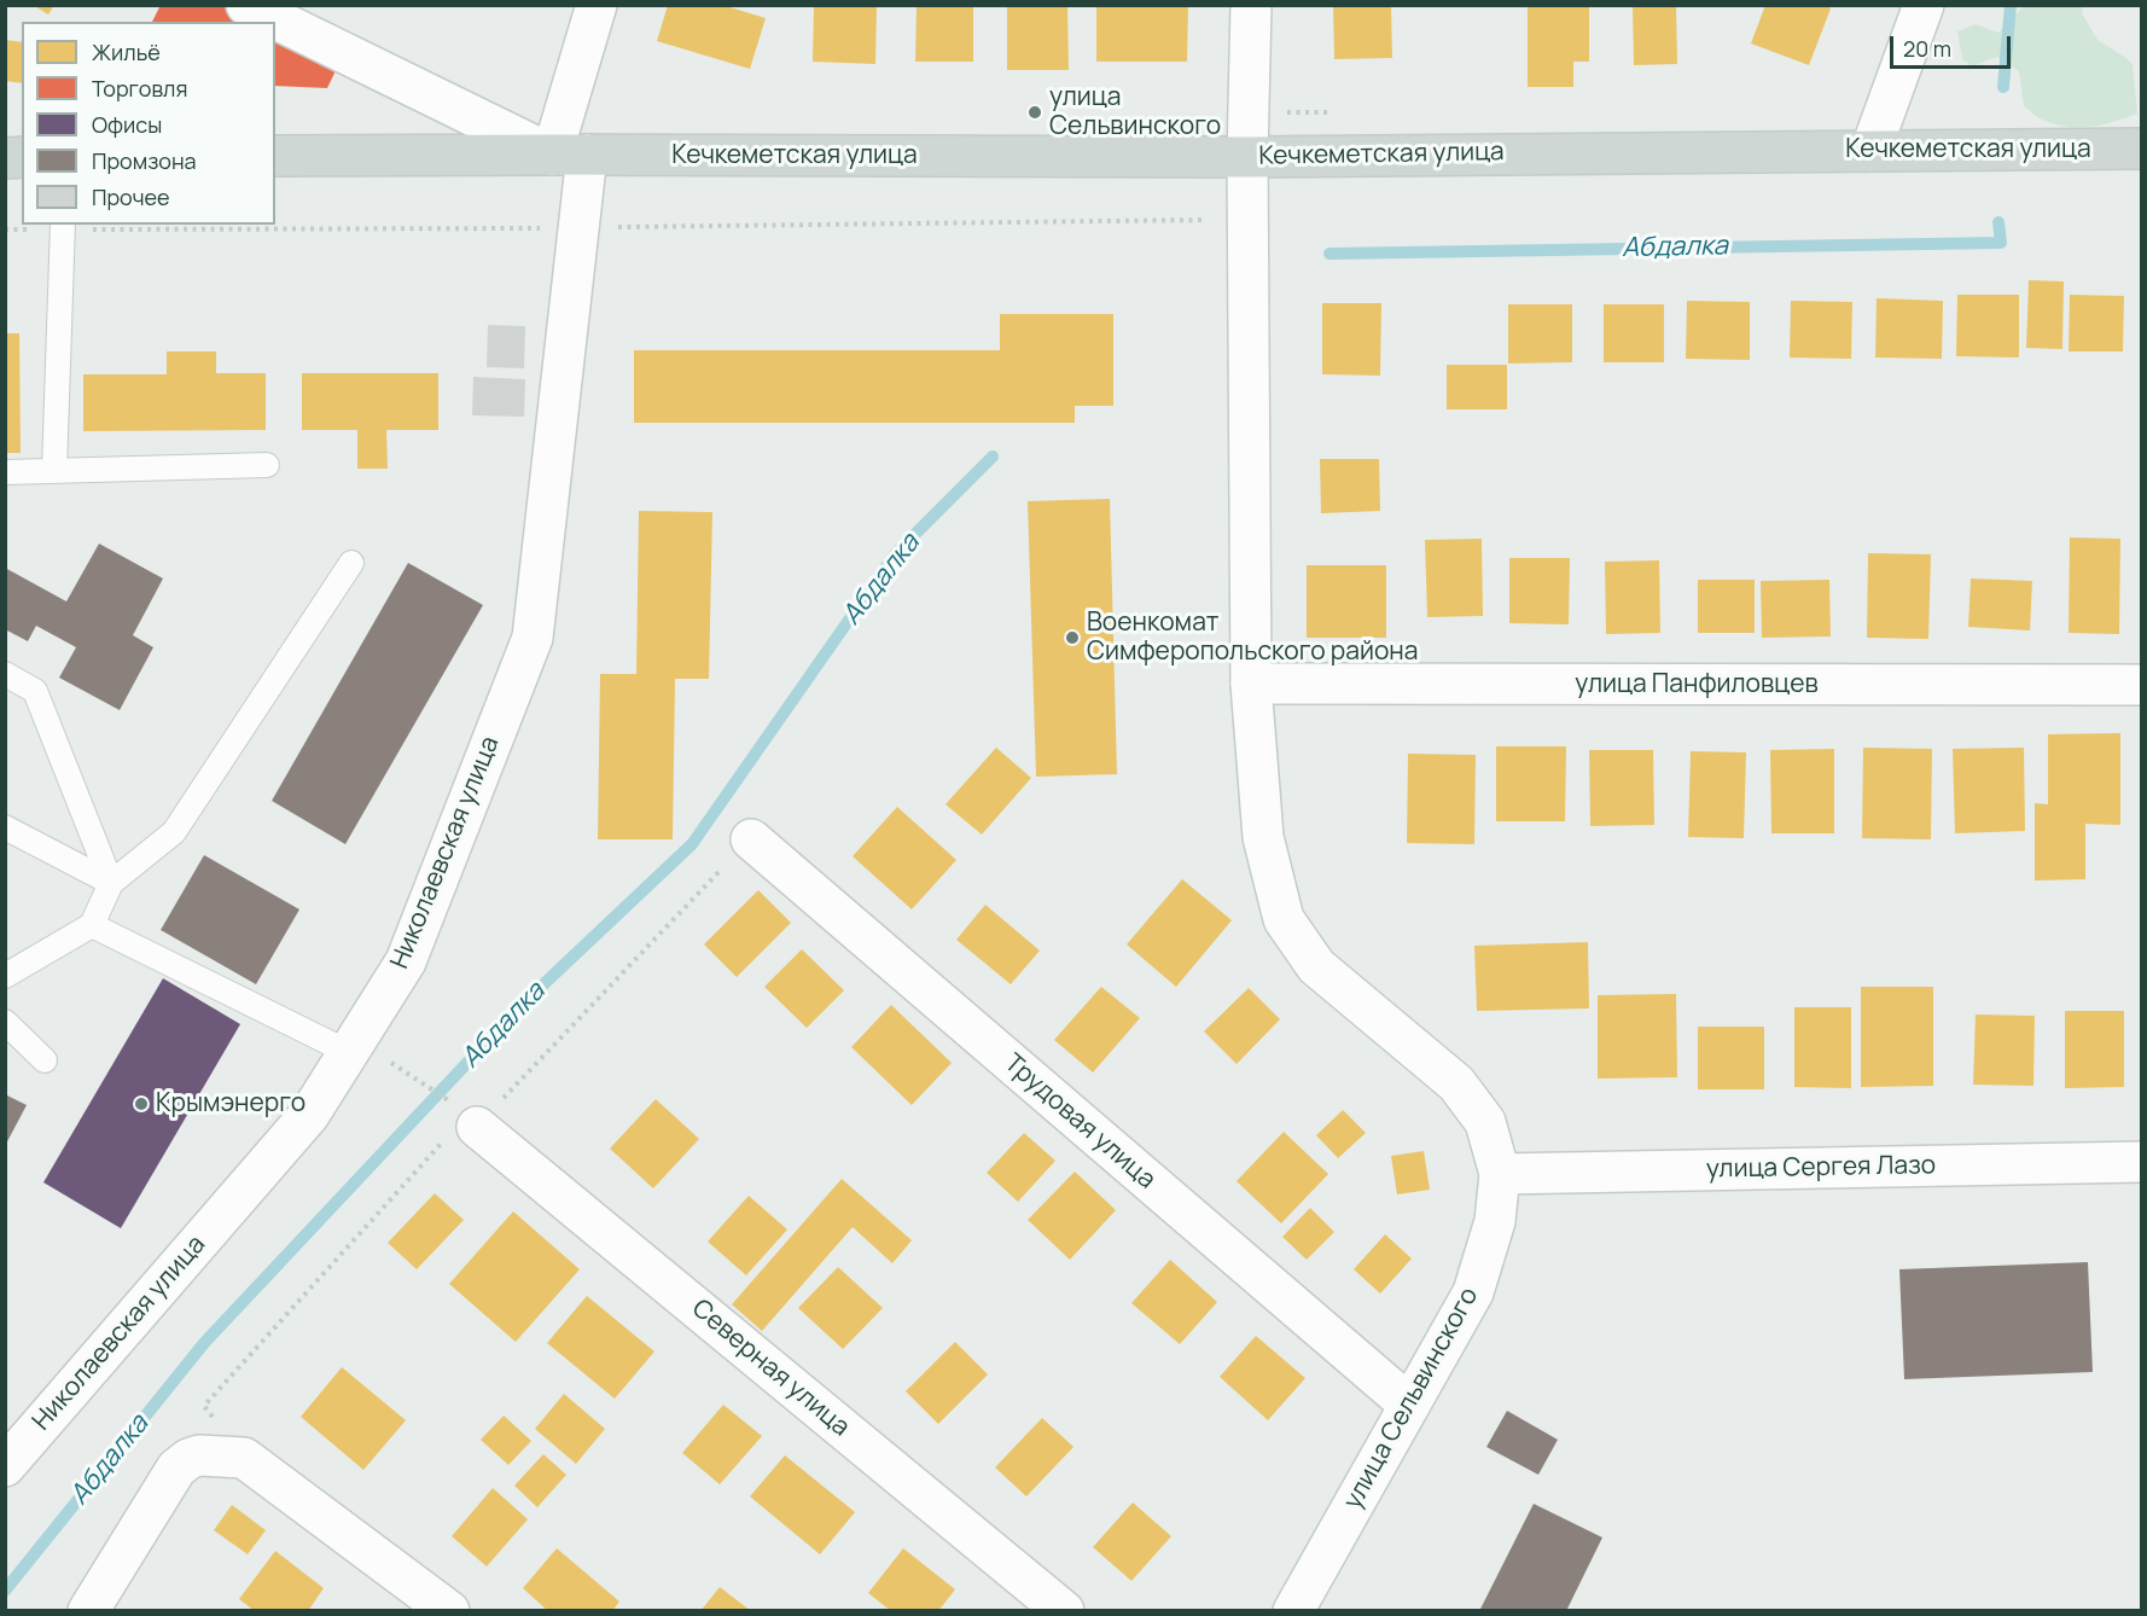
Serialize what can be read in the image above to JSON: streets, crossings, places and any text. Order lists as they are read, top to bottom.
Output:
{
  "streets": {
    "main road": ["Кечкеметская улица"],
    "street": [
      "улица Панфиловцев",
      "Николаевская улица",
      "Трудовая улица",
      "улица Сергея Лазо",
      "Северная улица",
      "улица Сельвинского"
    ]
  },
  "crossings": [
    ["Кечкеметская улица", "Николаевская улица"],
    ["Кечкеметская улица", "улица Сельвинского"],
    ["улица Панфиловцев", "улица Сельвинского"],
    ["Трудовая улица", "улица Сельвинского"],
    ["улица Сергея Лазо", "улица Сельвинского"]
  ],
  "water": ["Абдалка"],
  "places": ["улица Сельвинского", "Военкомат Симферопольского района", "Крымэнерго"],
  "legend": [
    "Жильё",
    "Торговля",
    "Офисы",
    "Промзона",
    "Прочее"
  ],
  "scale_bar": "20 m"
}
